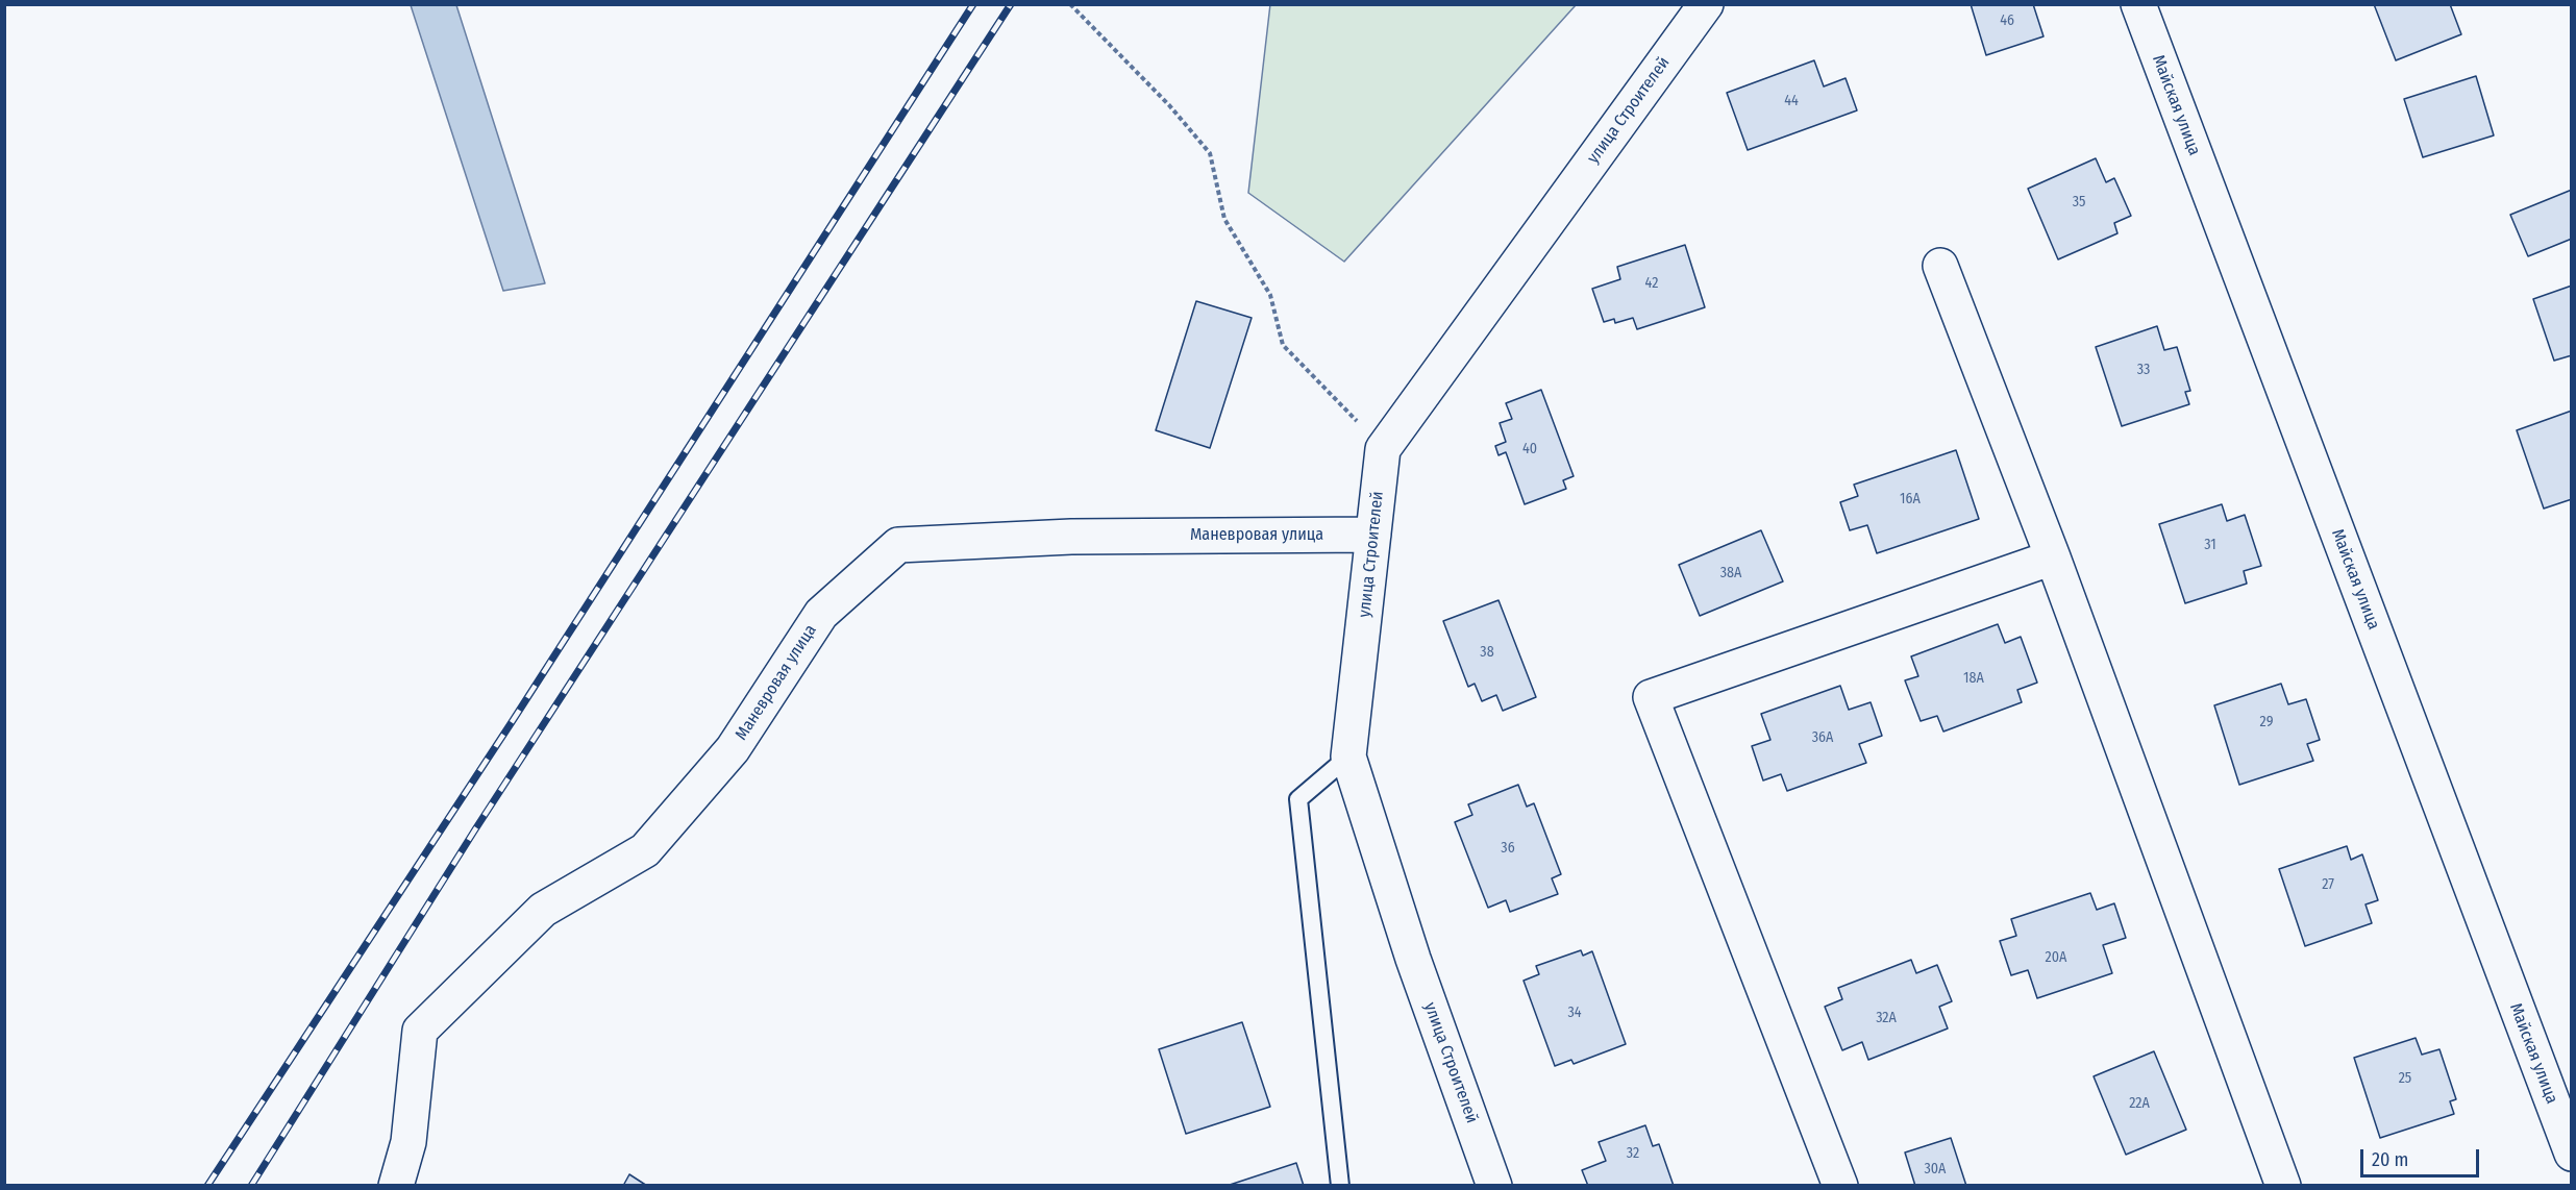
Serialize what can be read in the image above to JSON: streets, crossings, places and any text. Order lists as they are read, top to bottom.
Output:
{
  "streets": {
    "street": ["Майская улица", "улица Строителей", "Маневровая улица"]
  },
  "crossings": [
    ["улица Строителей", "Маневровая улица"]
  ],
  "house_numbers": [
    "46",
    "44",
    "35",
    "42",
    "33",
    "40",
    "16А",
    "31",
    "38А",
    "38",
    "18А",
    "29",
    "36А",
    "36",
    "27",
    "20А",
    "34",
    "32А",
    "25",
    "22А",
    "32",
    "30А"
  ],
  "scale_bar": "20 m"
}
